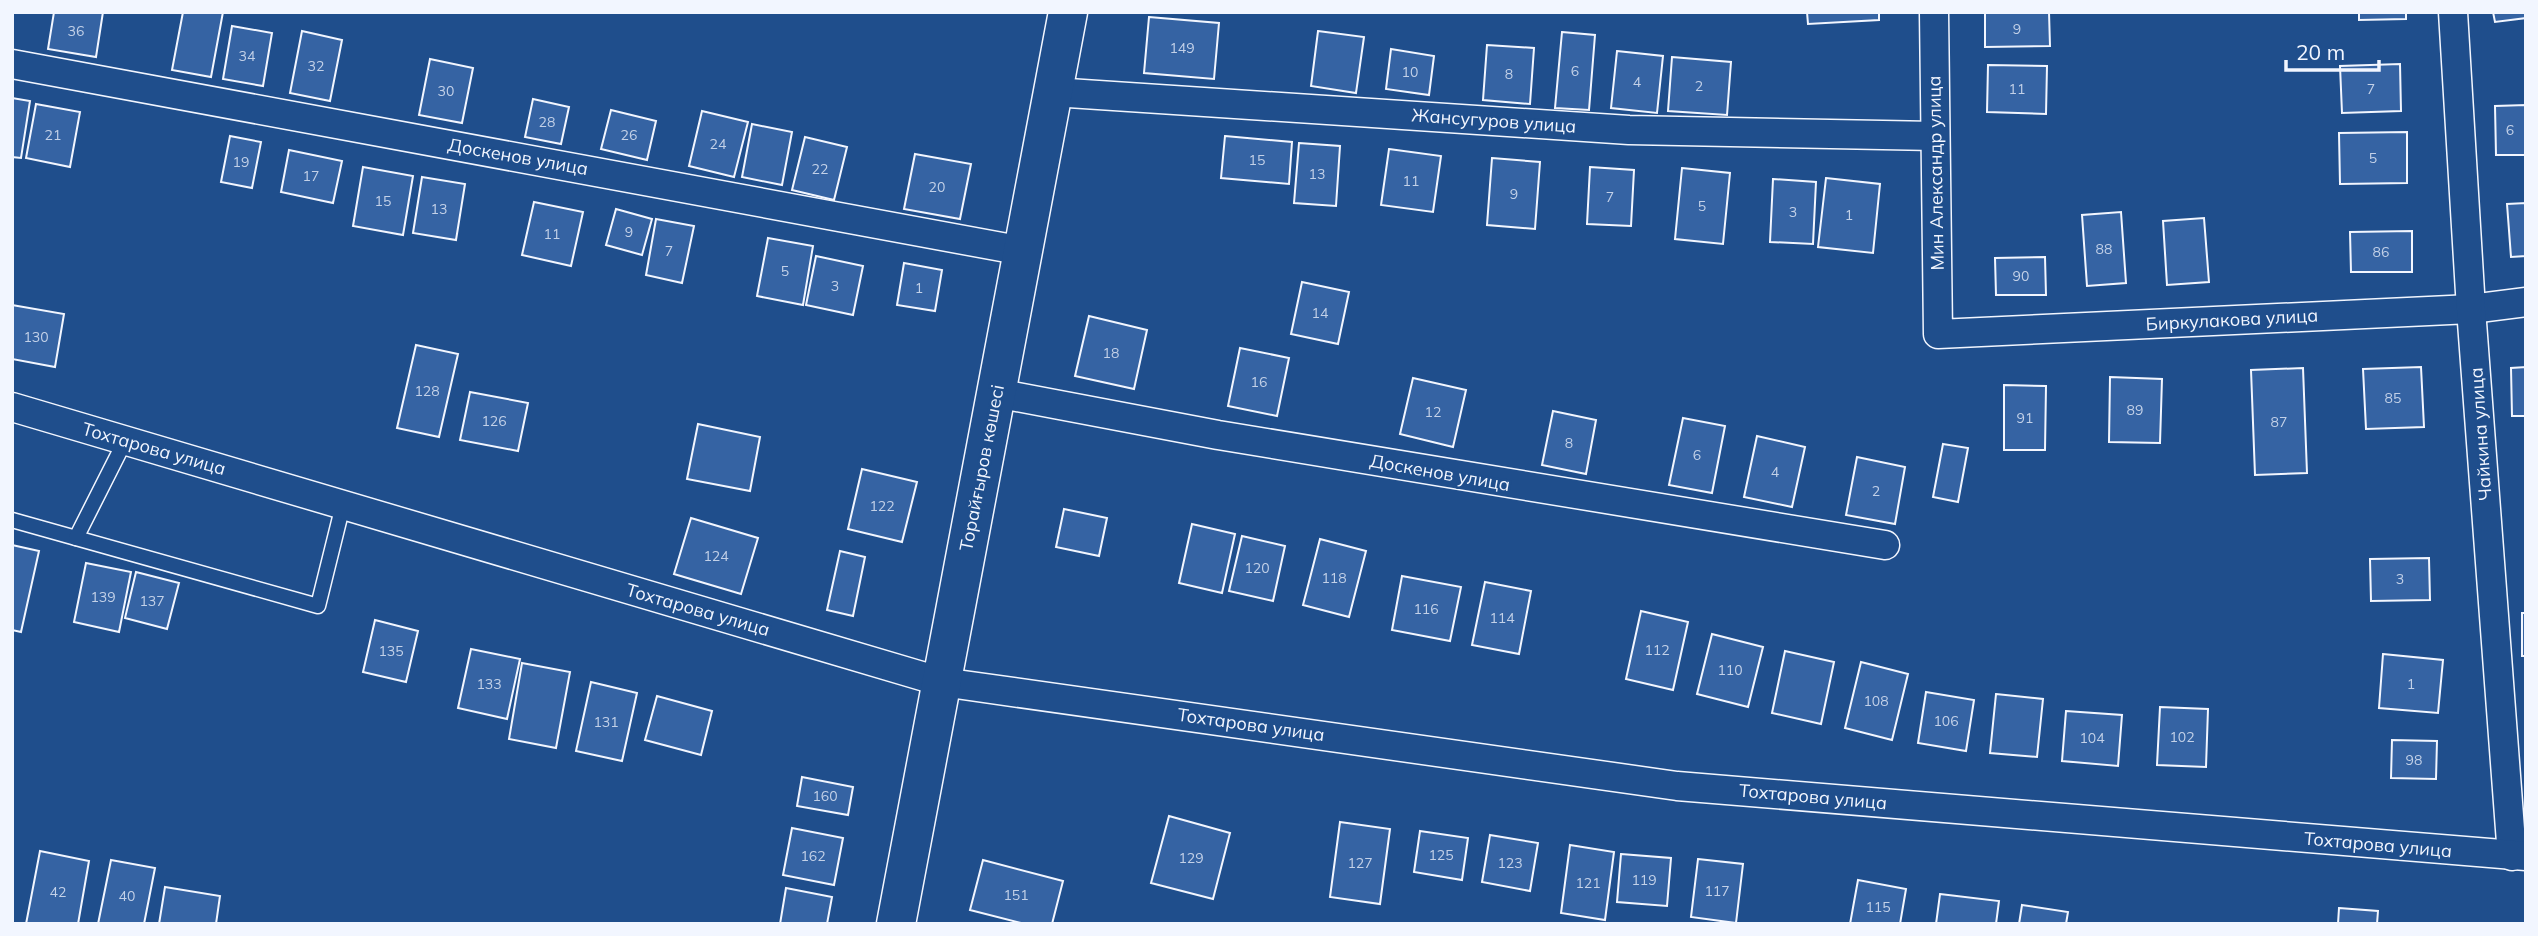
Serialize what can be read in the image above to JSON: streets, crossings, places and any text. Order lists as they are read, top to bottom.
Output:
{
  "streets": {
    "street": [
      "Жансугуров улица",
      "Доскенов улица",
      "Мин Александр улица",
      "Биркулакова улица",
      "Чайкина улица",
      "Тохтарова улица",
      "Торайғыров көшесі"
    ]
  },
  "crossings": [
    ["Жансугуров улица", "Мин Александр улица"],
    ["Жансугуров улица", "Торайғыров көшесі"],
    ["Доскенов улица", "Торайғыров көшесі"],
    ["Мин Александр улица", "Биркулакова улица"],
    ["Биркулакова улица", "Чайкина улица"],
    ["Чайкина улица", "Тохтарова улица"],
    ["Тохтарова улица", "Торайғыров көшесі"]
  ],
  "house_numbers": [
    "9",
    "36",
    "149",
    "34",
    "32",
    "6",
    "10",
    "8",
    "4",
    "2",
    "11",
    "7",
    "30",
    "28",
    "6",
    "21",
    "26",
    "24",
    "5",
    "15",
    "19",
    "22",
    "13",
    "17",
    "11",
    "20",
    "9",
    "7",
    "15",
    "5",
    "13",
    "3",
    "1",
    "9",
    "11",
    "88",
    "7",
    "86",
    "5",
    "90",
    "3",
    "1",
    "14",
    "130",
    "18",
    "16",
    "128",
    "85",
    "89",
    "12",
    "91",
    "126",
    "87",
    "8",
    "6",
    "4",
    "2",
    "122",
    "124",
    "120",
    "118",
    "3",
    "139",
    "137",
    "116",
    "114",
    "112",
    "135",
    "110",
    "133",
    "1",
    "108",
    "106",
    "131",
    "102",
    "104",
    "98",
    "160",
    "125",
    "162",
    "129",
    "127",
    "123",
    "119",
    "121",
    "117",
    "42",
    "151",
    "40",
    "115"
  ],
  "scale_bar": "20 m"
}
